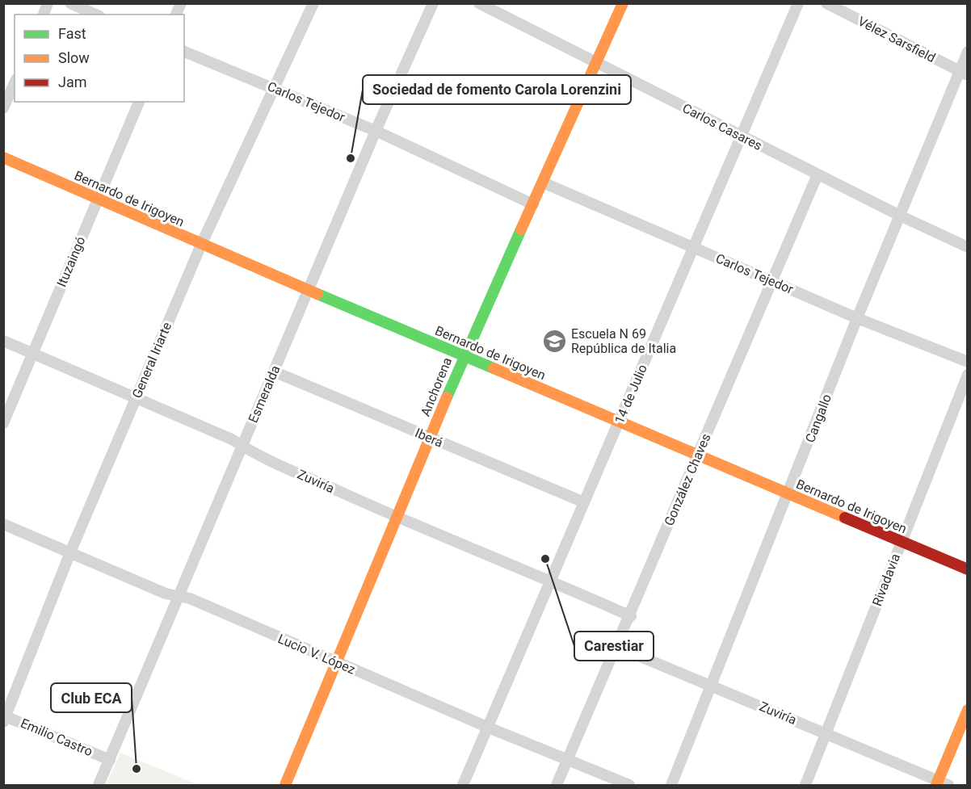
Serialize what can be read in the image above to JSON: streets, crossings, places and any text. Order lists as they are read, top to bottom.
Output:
{
  "streets": {
    "street": [
      "Vélez Sarsfield",
      "Carlos Tejedor",
      "Carlos Casares",
      "Bernardo de Irigoyen",
      "Ituzaingó",
      "General Iriarte",
      "Anchorena",
      "Esmeralda",
      "14 de Julio",
      "Cangallo",
      "Iberá",
      "González Chaves",
      "Zuviría",
      "Rivadavia",
      "Lucio V. López",
      "Emilio Castro"
    ]
  },
  "crossings": [
    ["Vélez Sarsfield", "Cangallo"],
    ["Carlos Tejedor", "General Iriarte"],
    ["Carlos Tejedor", "Anchorena"],
    ["Carlos Tejedor", "Esmeralda"],
    ["Carlos Tejedor", "14 de Julio"],
    ["Carlos Tejedor", "Cangallo"],
    ["Carlos Tejedor", "González Chaves"],
    ["Carlos Casares", "Anchorena"],
    ["Carlos Casares", "14 de Julio"],
    ["Carlos Casares", "Cangallo"],
    ["Carlos Casares", "González Chaves"],
    ["Bernardo de Irigoyen", "Ituzaingó"],
    ["Bernardo de Irigoyen", "General Iriarte"],
    ["Bernardo de Irigoyen", "Anchorena"],
    ["Bernardo de Irigoyen", "Esmeralda"],
    ["Bernardo de Irigoyen", "14 de Julio"],
    ["Bernardo de Irigoyen", "Cangallo"],
    ["Bernardo de Irigoyen", "González Chaves"],
    ["Bernardo de Irigoyen", "Rivadavia"],
    ["Ituzaingó", "Zuviría"],
    ["General Iriarte", "Zuviría"],
    ["General Iriarte", "Lucio V. López"],
    ["General Iriarte", "Emilio Castro"],
    ["Anchorena", "Iberá"],
    ["Anchorena", "Zuviría"],
    ["Anchorena", "Lucio V. López"],
    ["Esmeralda", "Iberá"],
    ["Esmeralda", "Zuviría"],
    ["Esmeralda", "Lucio V. López"],
    ["Esmeralda", "Emilio Castro"],
    ["14 de Julio", "Iberá"],
    ["14 de Julio", "Zuviría"],
    ["14 de Julio", "Lucio V. López"],
    ["Cangallo", "Zuviría"],
    ["González Chaves", "Zuviría"],
    ["González Chaves", "Lucio V. López"],
    ["Zuviría", "Rivadavia"]
  ],
  "places": {
    "other": ["Sociedad de fomento Carola Lorenzini", "Carestiar", "Club ECA"],
    "school or university": ["Escuela N 69 República de Italia"]
  },
  "legend": ["Fast", "Slow", "Jam"]
}
